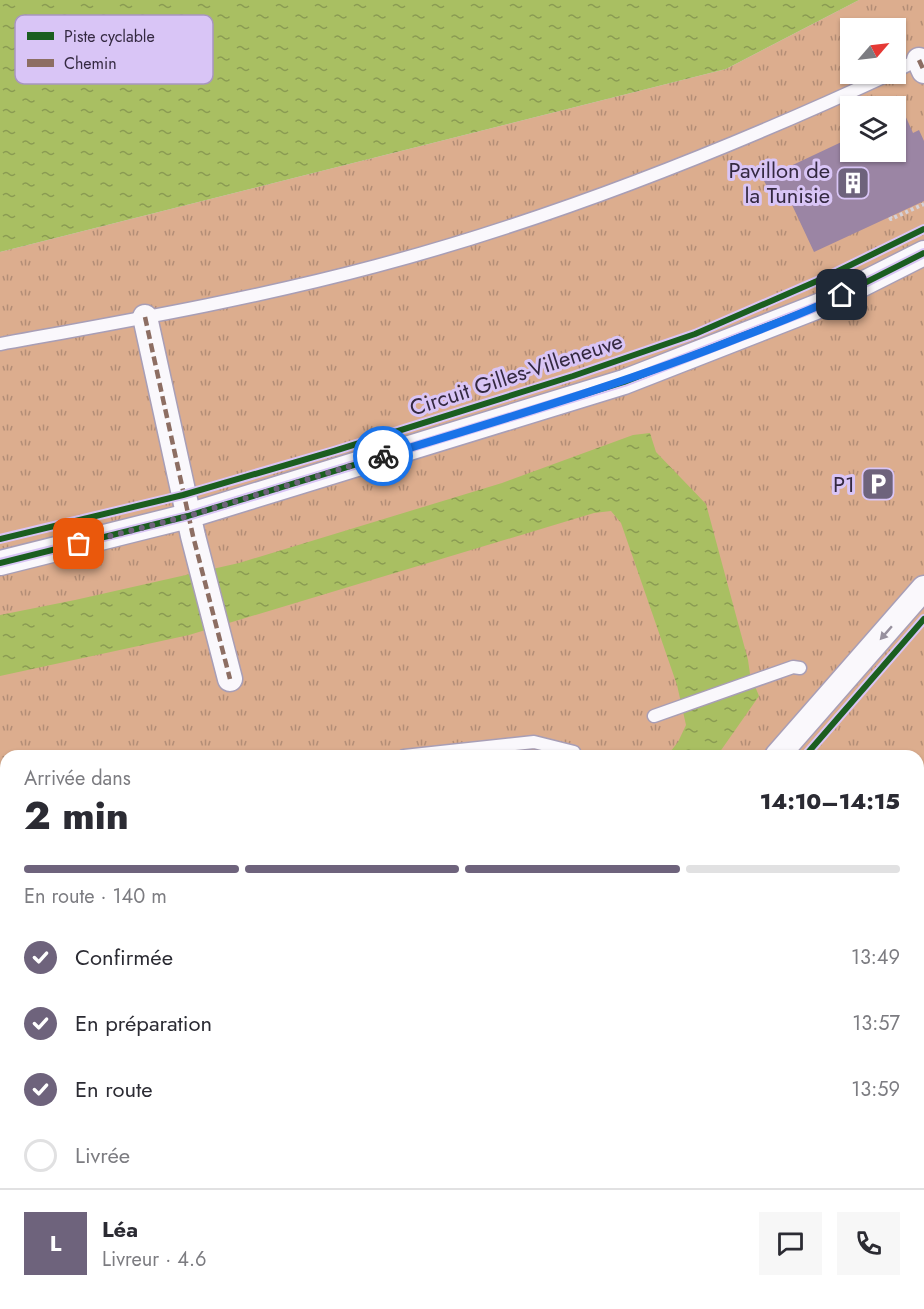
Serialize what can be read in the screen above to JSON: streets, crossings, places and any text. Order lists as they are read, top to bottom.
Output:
{
  "streets": {
    "street": ["Circuit Gilles-Villeneuve"]
  },
  "places": {
    "building": ["Pavillon de la Tunisie"],
    "parking": ["P1"]
  },
  "legend": ["Piste cyclable", "Chemin"],
  "north": "top right",
  "page": {
    "heading": ["2 min", "Arrivée dans", "14:10–14:15"],
    "panel": ["Léa", "Livreur · 4.6"],
    "bar": "En route · 140 m",
    "list": [
      ["Confirmée", "13:49"],
      ["En préparation", "13:57"],
      ["En route", "13:59"],
      "Livrée"
    ],
    "round": "L"
  }
}
